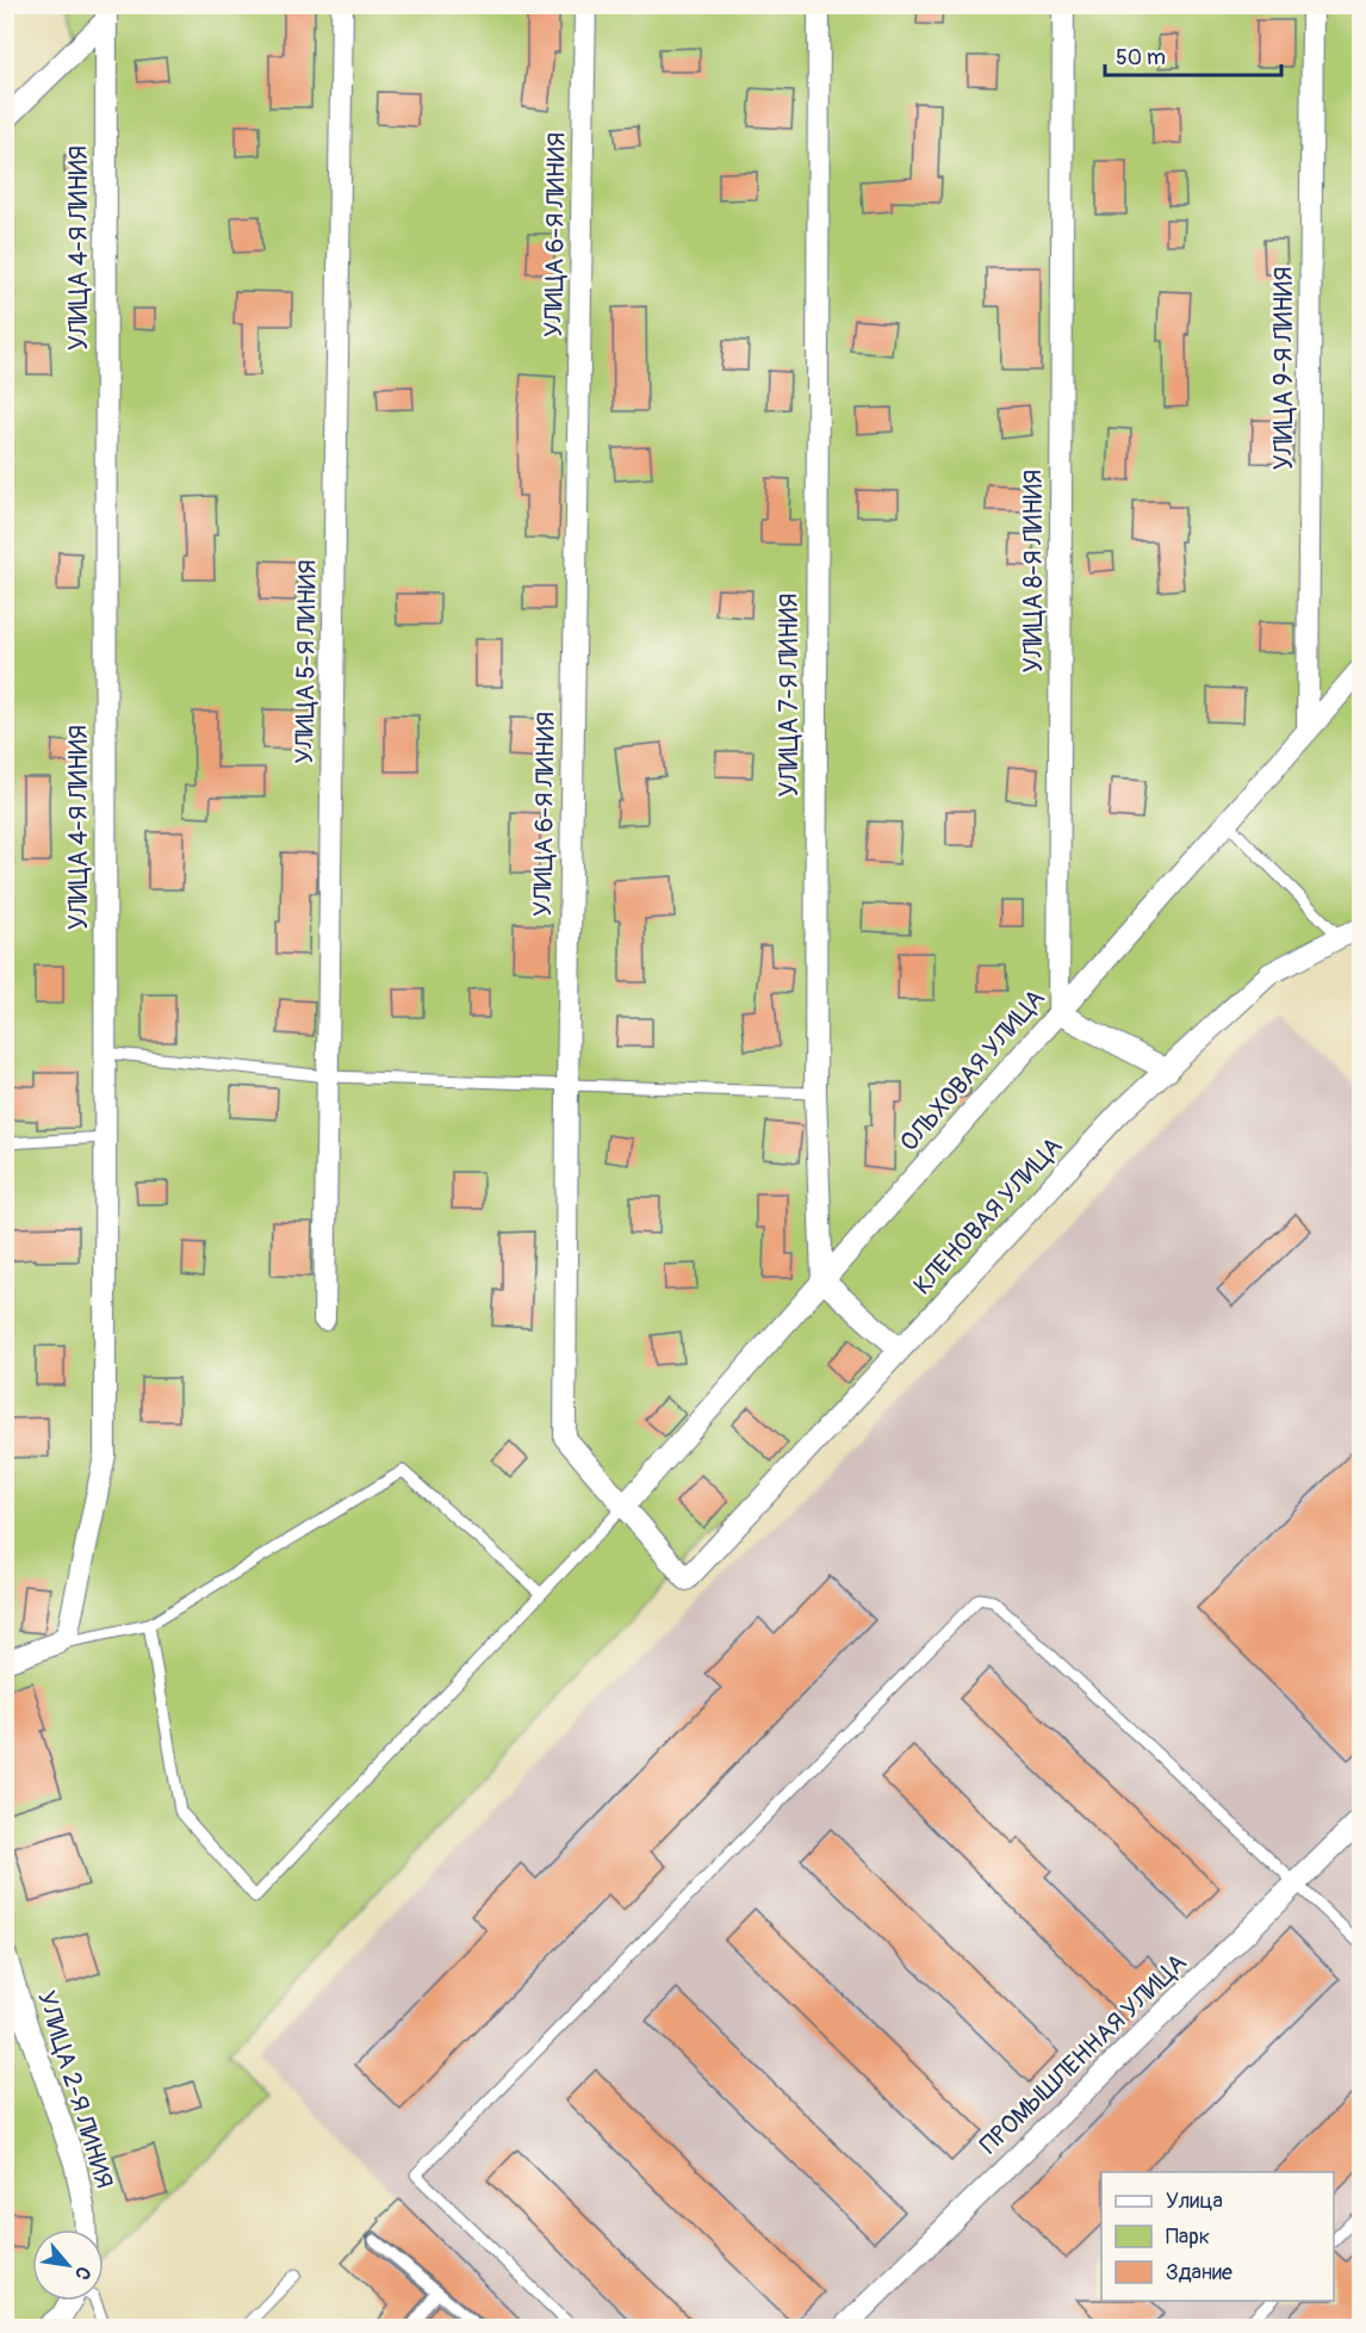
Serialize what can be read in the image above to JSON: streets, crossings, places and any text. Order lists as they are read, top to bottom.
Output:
{
  "streets": {
    "street": [
      "УЛИЦА 6-Я ЛИНИЯ",
      "УЛИЦА 4-Я ЛИНИЯ",
      "УЛИЦА 9-Я ЛИНИЯ",
      "УЛИЦА 8-Я ЛИНИЯ",
      "УЛИЦА 5-Я ЛИНИЯ",
      "УЛИЦА 7-Я ЛИНИЯ",
      "ОЛЬХОВАЯ УЛИЦА",
      "КЛЕНОВАЯ УЛИЦА",
      "ПРОМЫШЛЕННАЯ УЛИЦА",
      "УЛИЦА 2-Я ЛИНИЯ"
    ]
  },
  "crossings": [
    ["УЛИЦА 6-Я ЛИНИЯ", "ОЛЬХОВАЯ УЛИЦА"],
    ["УЛИЦА 6-Я ЛИНИЯ", "КЛЕНОВАЯ УЛИЦА"],
    ["УЛИЦА 9-Я ЛИНИЯ", "ОЛЬХОВАЯ УЛИЦА"],
    ["УЛИЦА 8-Я ЛИНИЯ", "ОЛЬХОВАЯ УЛИЦА"],
    ["УЛИЦА 7-Я ЛИНИЯ", "ОЛЬХОВАЯ УЛИЦА"]
  ],
  "legend": ["Улица", "Парк", "Здание"],
  "scale_bar": "50 m",
  "north": "bottom right"
}
